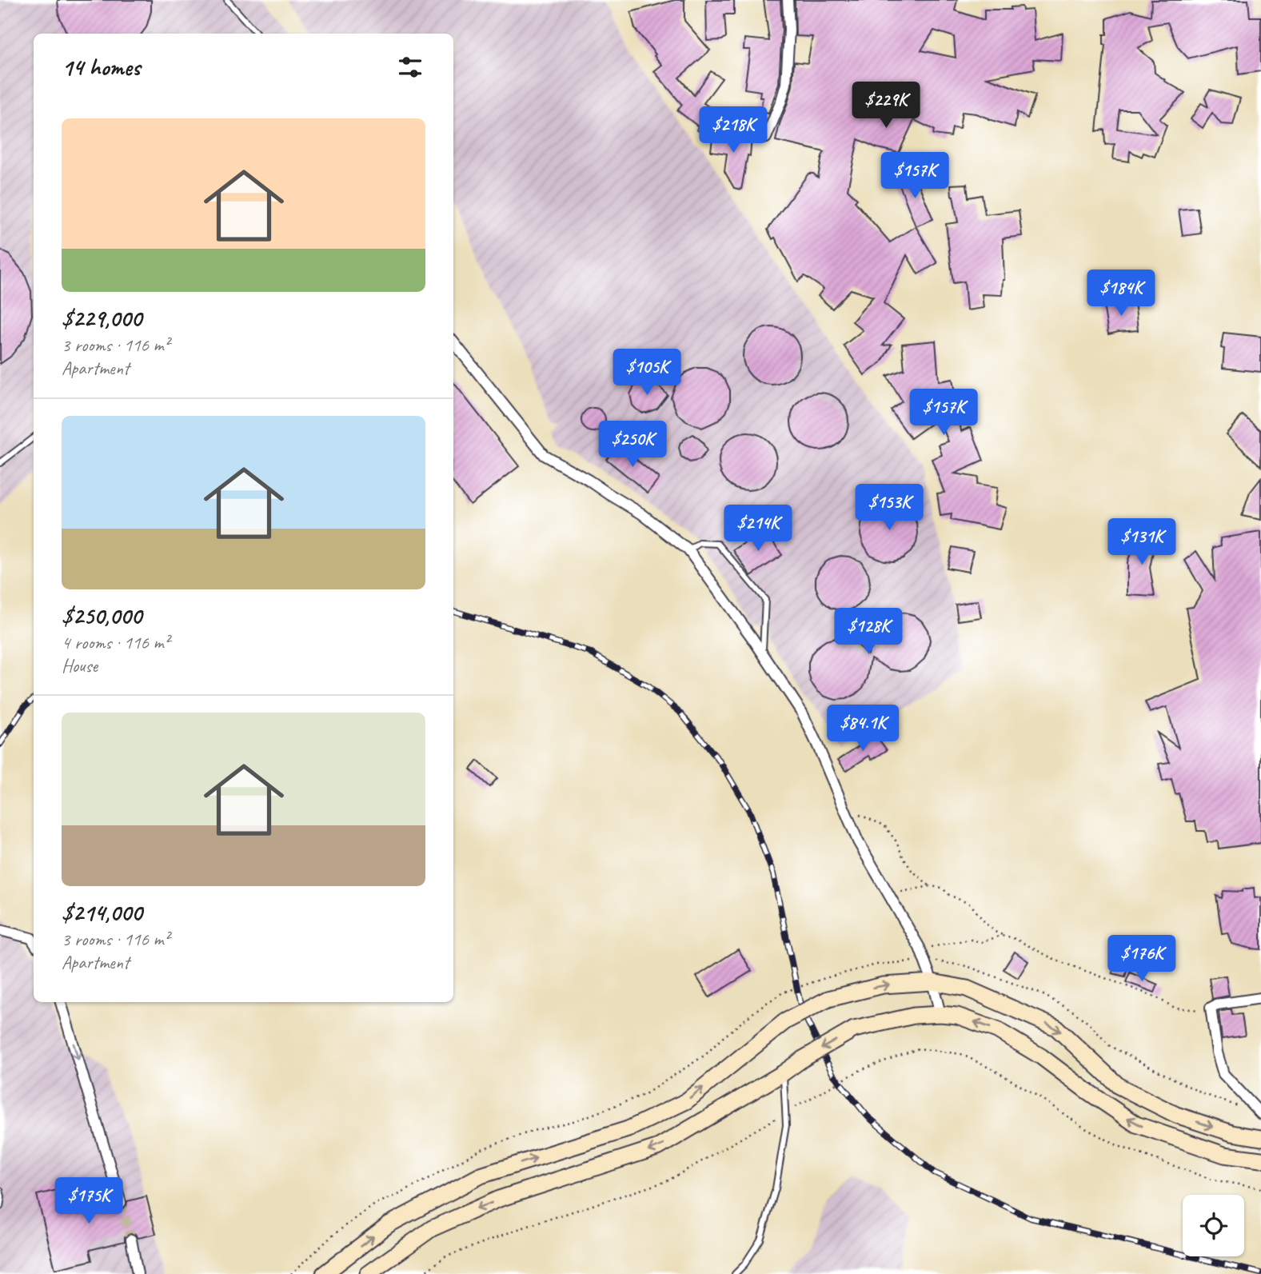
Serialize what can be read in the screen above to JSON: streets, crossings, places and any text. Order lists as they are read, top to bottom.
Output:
{
  "page": {
    "heading": "14 homes",
    "price": [
      "$229K",
      "$218K",
      "$157K",
      "$184K",
      "$105K",
      "$157K",
      "$250K",
      "$153K",
      "$214K",
      "$131K",
      "$128K",
      "$84.1K",
      "$176K",
      "$175K"
    ],
    "list": [
      {
        "name": "$229,000",
        "note": "3 rooms · 116 m² · Apartment"
      },
      {
        "name": "$250,000",
        "note": "4 rooms · 116 m² · House"
      },
      {
        "name": "$214,000",
        "note": "3 rooms · 116 m² · Apartment"
      }
    ]
  }
}
